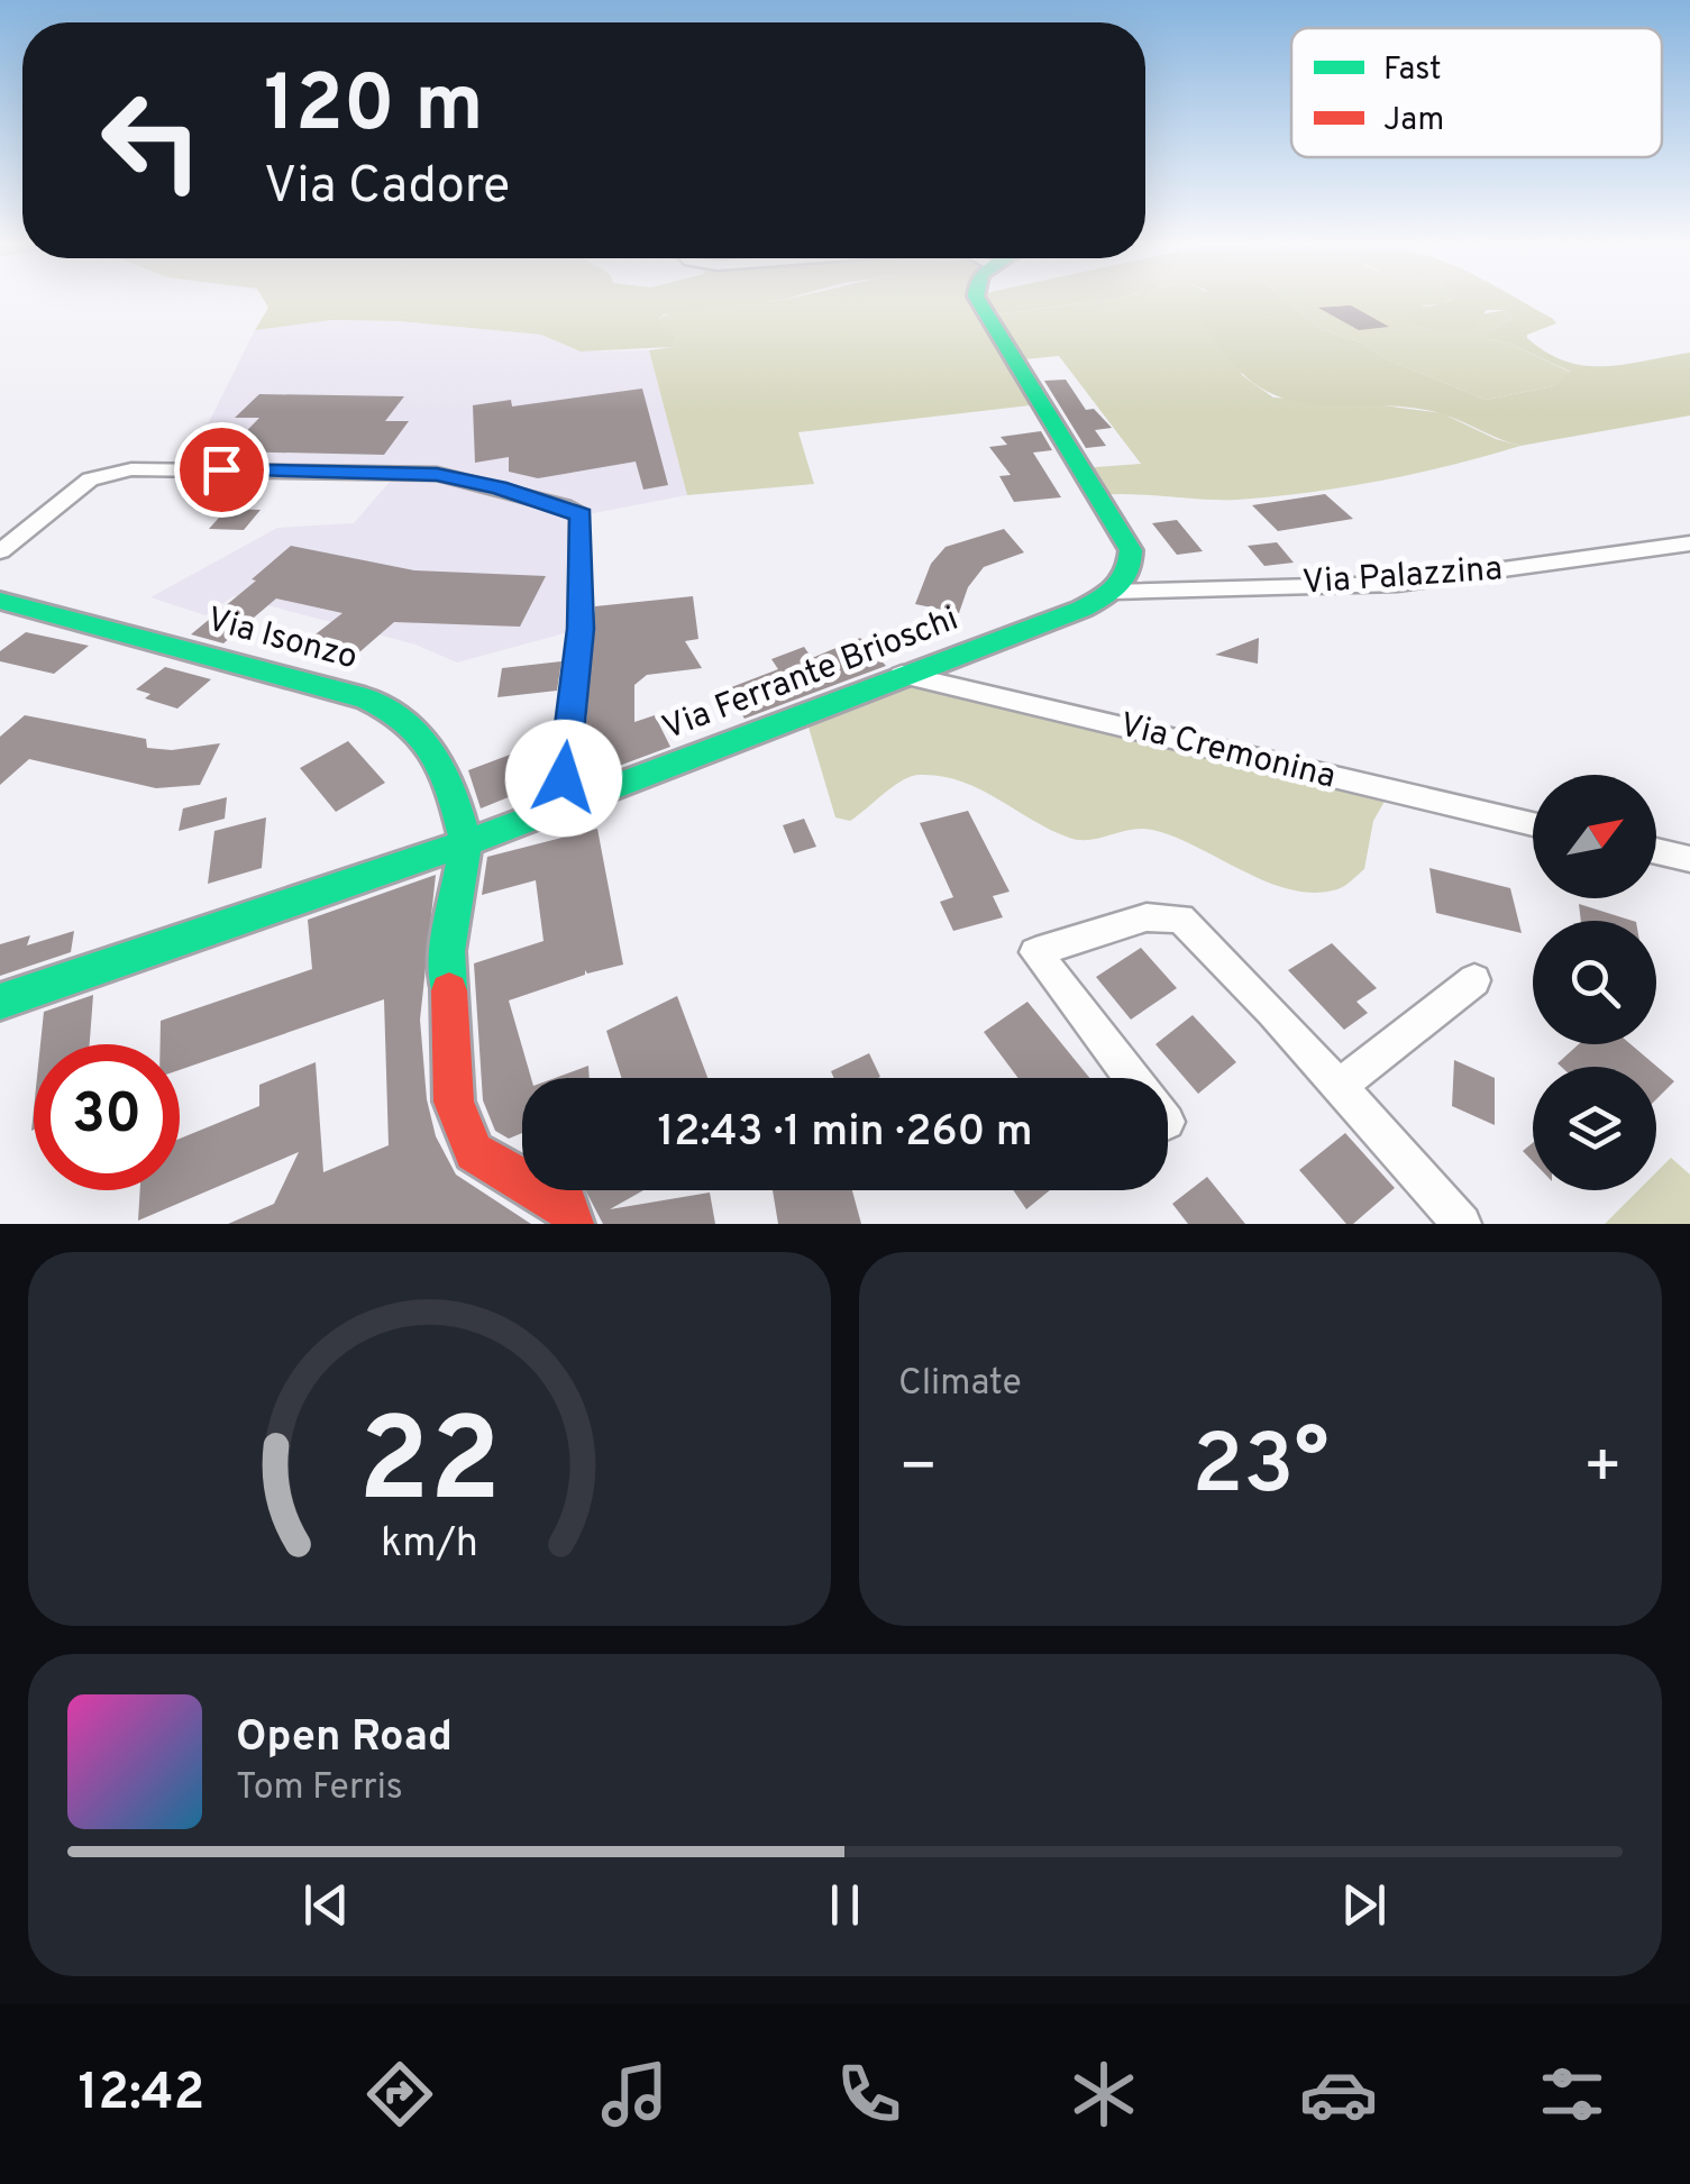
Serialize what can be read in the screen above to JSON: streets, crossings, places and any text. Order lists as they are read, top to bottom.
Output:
{
  "streets": {
    "street": [
      "Via Palazzina",
      "Via Isonzo",
      "Via Ferrante Brioschi",
      "Via Cremonina"
    ]
  },
  "crossings": [
    ["Via Palazzina", "Via Ferrante Brioschi"],
    ["Via Isonzo", "Via Ferrante Brioschi"],
    ["Via Ferrante Brioschi", "Via Cremonina"]
  ],
  "legend": ["Fast", "Jam"],
  "north": "top right",
  "page": {
    "turn": ["120 m", "Via Cadore"],
    "limit": "30",
    "trip": "12:43 · 1 min · 260 m",
    "tile": "Climate",
    "heat": ["−", "23°", "+"],
    "song": ["Open Road", "Tom Ferris"],
    "tabs": "12:42",
    "gauge": ["22", "km/h"]
  }
}
